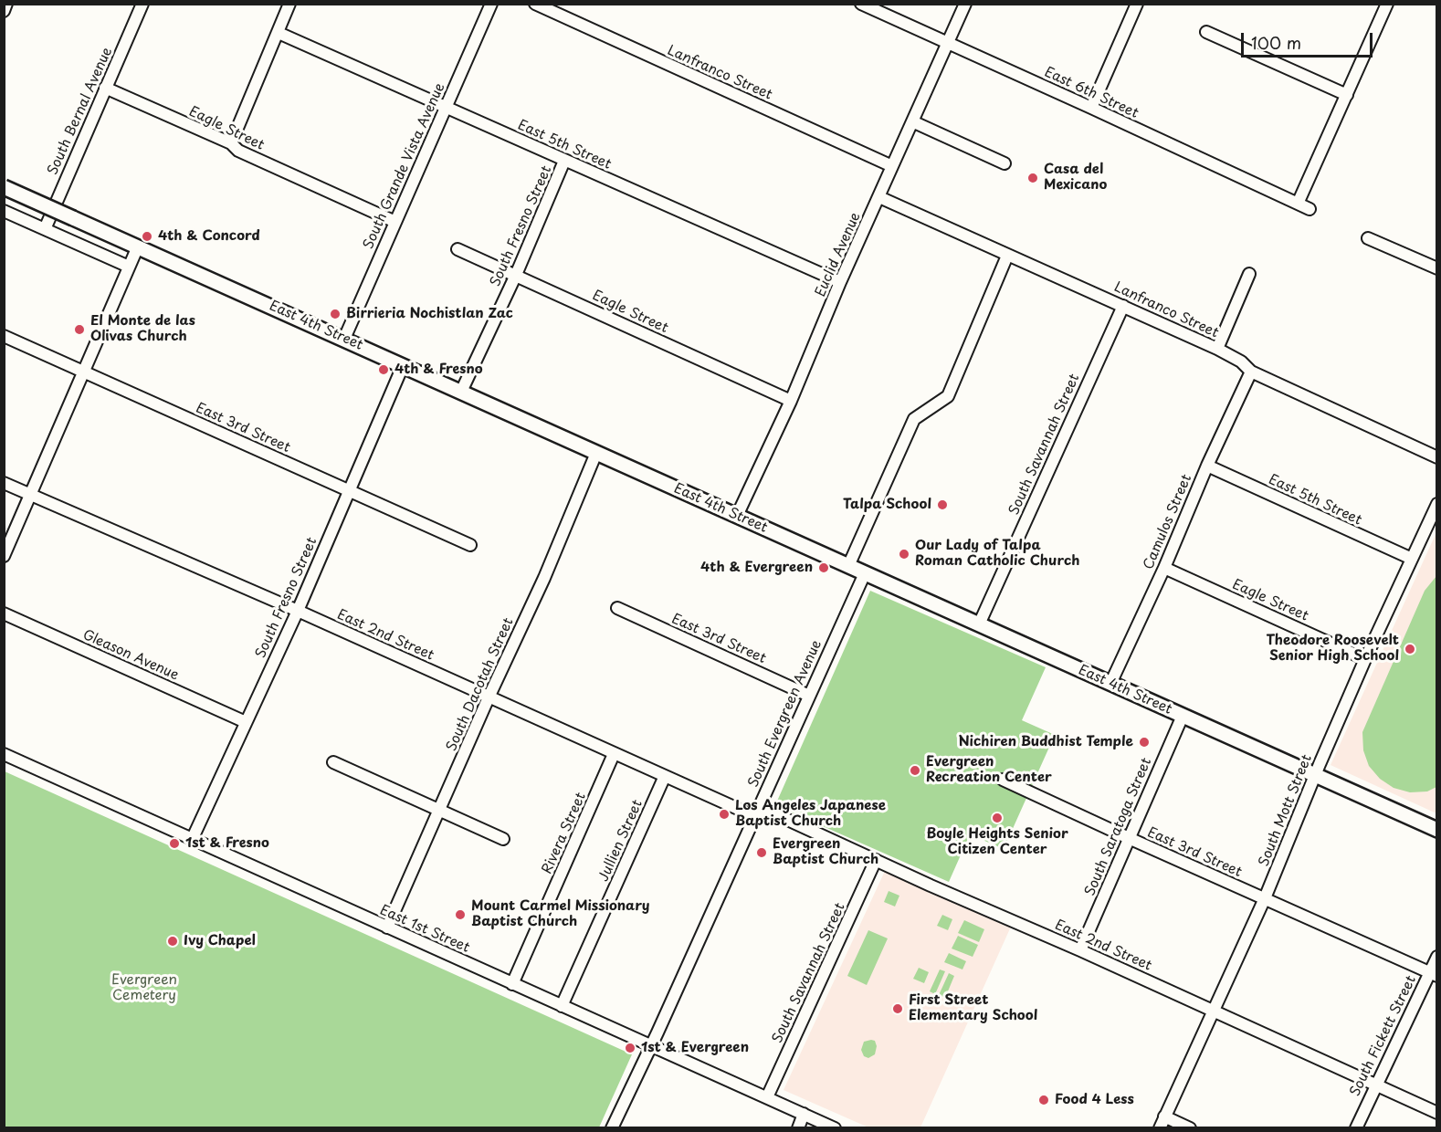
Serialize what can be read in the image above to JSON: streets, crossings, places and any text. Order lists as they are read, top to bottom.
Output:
{
  "streets": {
    "main road": ["East 4th Street"],
    "street": [
      "Lanfranco Street",
      "East 6th Street",
      "South Bernal Avenue",
      "Eagle Street",
      "East 5th Street",
      "South Grande Vista Avenue",
      "South Fresno Street",
      "Euclid Avenue",
      "East 3rd Street",
      "South Savannah Street",
      "Camulos Street",
      "East 2nd Street",
      "Gleason Avenue",
      "South Dacotah Street",
      "South Evergreen Avenue",
      "South Mott Street",
      "South Saratoga Street",
      "Rivera Street",
      "Jullien Street",
      "East 1st Street",
      "South Fickett Street"
    ]
  },
  "crossings": [
    ["Lanfranco Street", "Euclid Avenue"],
    ["Lanfranco Street", "South Savannah Street"],
    ["Lanfranco Street", "Camulos Street"],
    ["East 6th Street", "Euclid Avenue"],
    ["South Bernal Avenue", "Eagle Street"],
    ["Eagle Street", "South Grande Vista Avenue"],
    ["Eagle Street", "South Fresno Street"],
    ["Eagle Street", "Euclid Avenue"],
    ["Eagle Street", "Camulos Street"],
    ["Eagle Street", "South Mott Street"],
    ["East 5th Street", "South Grande Vista Avenue"],
    ["East 5th Street", "South Fresno Street"],
    ["East 5th Street", "Euclid Avenue"],
    ["East 5th Street", "Camulos Street"],
    ["East 5th Street", "South Mott Street"],
    ["South Grande Vista Avenue", "East 4th Street"],
    ["South Fresno Street", "East 4th Street"],
    ["South Fresno Street", "East 3rd Street"],
    ["South Fresno Street", "East 2nd Street"],
    ["South Fresno Street", "Gleason Avenue"],
    ["South Fresno Street", "East 1st Street"],
    ["Euclid Avenue", "East 4th Street"],
    ["East 4th Street", "South Savannah Street"],
    ["East 4th Street", "Camulos Street"],
    ["East 4th Street", "South Dacotah Street"],
    ["East 4th Street", "South Evergreen Avenue"],
    ["East 4th Street", "South Mott Street"],
    ["East 4th Street", "South Saratoga Street"],
    ["East 3rd Street", "South Evergreen Avenue"],
    ["East 3rd Street", "South Mott Street"],
    ["East 3rd Street", "South Saratoga Street"],
    ["East 3rd Street", "South Fickett Street"],
    ["South Savannah Street", "East 2nd Street"],
    ["South Savannah Street", "East 1st Street"],
    ["East 2nd Street", "South Dacotah Street"],
    ["East 2nd Street", "South Evergreen Avenue"],
    ["East 2nd Street", "South Mott Street"],
    ["East 2nd Street", "South Saratoga Street"],
    ["East 2nd Street", "Rivera Street"],
    ["East 2nd Street", "Jullien Street"],
    ["East 2nd Street", "South Fickett Street"],
    ["South Dacotah Street", "East 1st Street"],
    ["South Evergreen Avenue", "East 1st Street"],
    ["Rivera Street", "East 1st Street"],
    ["Jullien Street", "East 1st Street"]
  ],
  "parks": ["Evergreen Cemetery"],
  "places": [
    "Casa del Mexicano",
    "4th & Concord",
    "Birrieria Nochistlan Zac",
    "El Monte de las Olivas Church",
    "4th & Fresno",
    "Talpa School",
    "Our Lady of Talpa Roman Catholic Church",
    "4th & Evergreen",
    "Theodore Roosevelt Senior High School",
    "Nichiren Buddhist Temple",
    "Evergreen Recreation Center",
    "Los Angeles Japanese Baptist Church",
    "Boyle Heights Senior Citizen Center",
    "1st & Fresno",
    "Evergreen Baptist Church",
    "Mount Carmel Missionary Baptist Church",
    "Ivy Chapel",
    "First Street Elementary School",
    "1st & Evergreen",
    "Food 4 Less"
  ],
  "scale_bar": "100 m"
}
